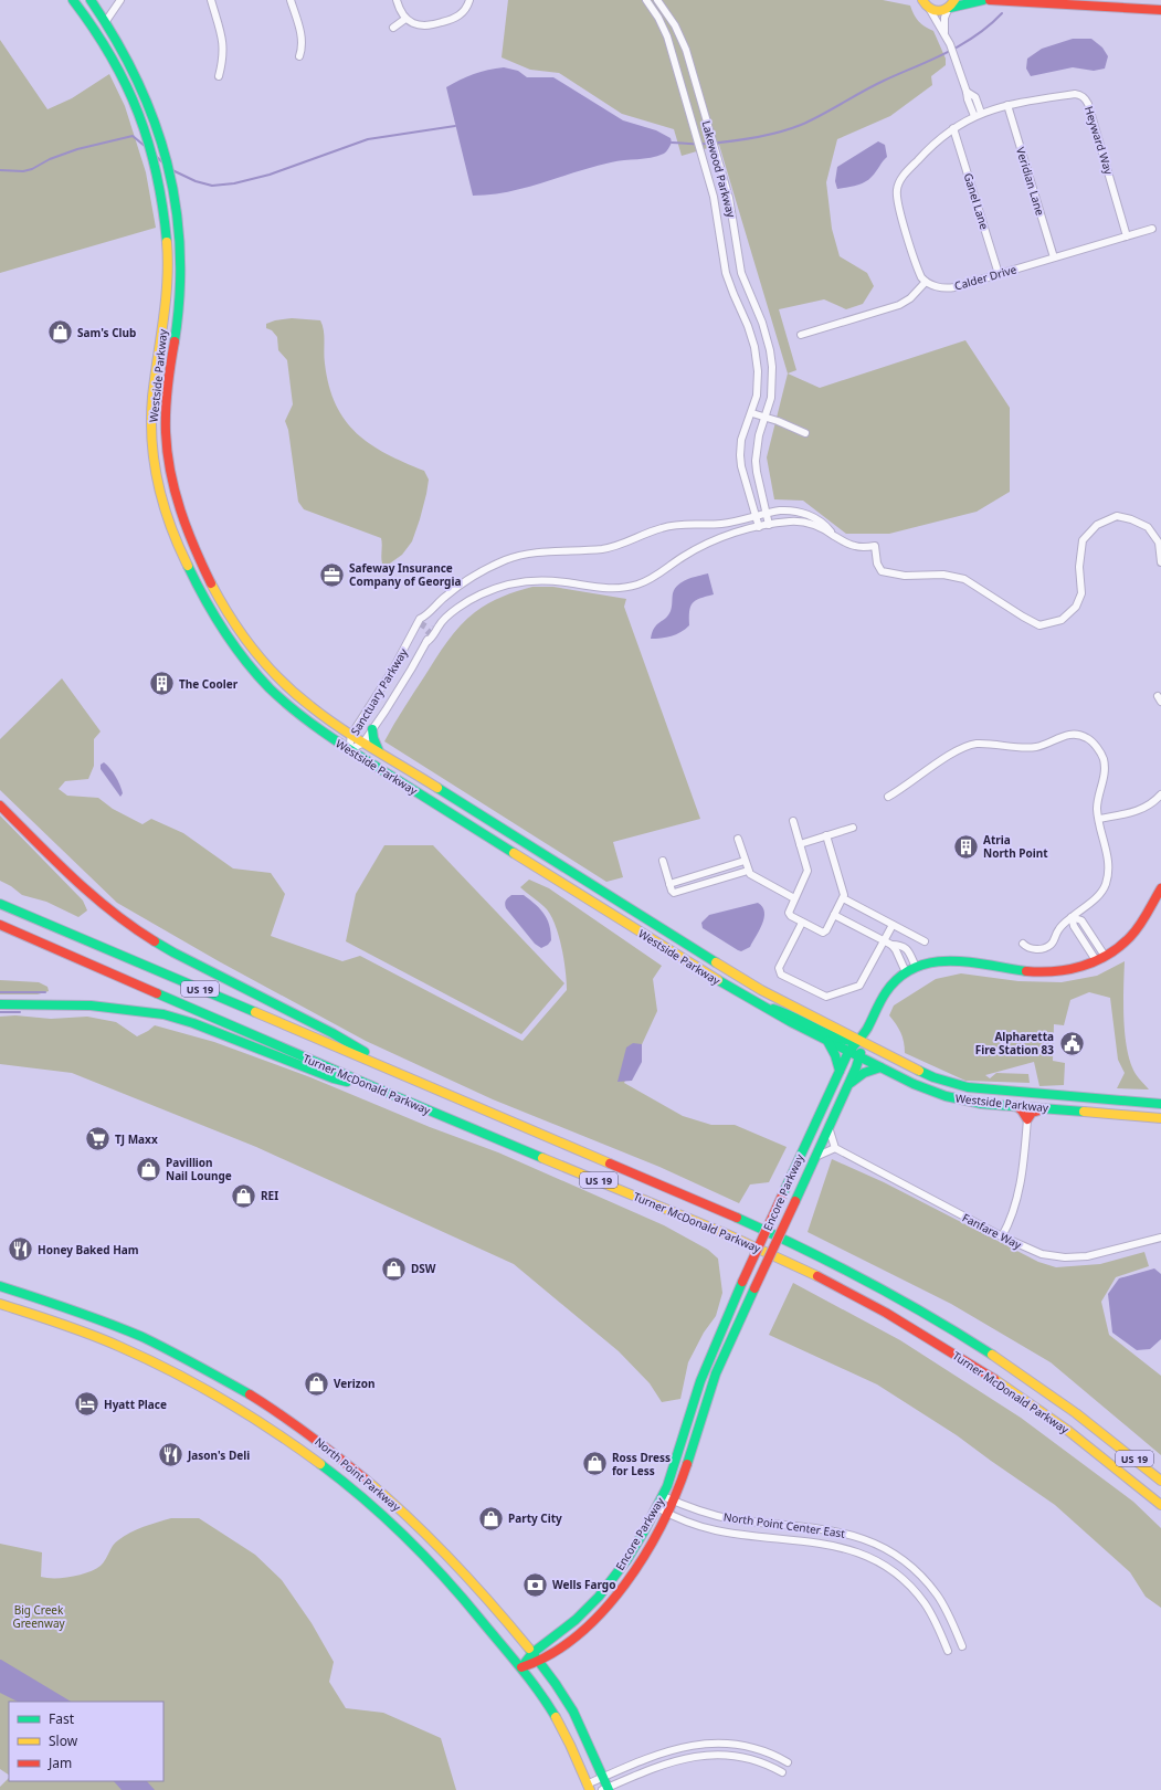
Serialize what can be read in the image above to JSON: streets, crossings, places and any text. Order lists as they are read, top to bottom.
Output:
{
  "streets": {
    "main road": [
      "Westside Parkway",
      "US 19",
      "Turner McDonald Parkway",
      "Encore Parkway",
      "North Point Parkway"
    ],
    "street": [
      "Heyward Way",
      "Lakewood Parkway",
      "Veridian Lane",
      "Ganel Lane",
      "Calder Drive",
      "Sanctuary Parkway",
      "Fanfare Way",
      "North Point Center East"
    ]
  },
  "crossings": [
    ["Heyward Way", "Veridian Lane"],
    ["Heyward Way", "Ganel Lane"],
    ["Heyward Way", "Calder Drive"],
    ["Lakewood Parkway", "Sanctuary Parkway"],
    ["Veridian Lane", "Calder Drive"],
    ["Ganel Lane", "Calder Drive"],
    ["Westside Parkway", "Sanctuary Parkway"],
    ["Westside Parkway", "Encore Parkway"],
    ["Encore Parkway", "North Point Parkway"],
    ["Encore Parkway", "North Point Center East"]
  ],
  "parks": ["Big Creek Greenway"],
  "places": {
    "shop": [
      "Sam's Club",
      "Pavillion Nail Lounge",
      "REI",
      "DSW",
      "Verizon",
      "Ross Dress for Less",
      "Party City"
    ],
    "office": ["Safeway Insurance Company of Georgia"],
    "building": ["The Cooler", "Atria North Point"],
    "public building": ["Alpharetta Fire Station 83"],
    "supermarket": ["TJ Maxx"],
    "restaurant": ["Honey Baked Ham", "Jason's Deli"],
    "hotel": ["Hyatt Place"],
    "bank": ["Wells Fargo"]
  },
  "legend": ["Fast", "Slow", "Jam"]
}
